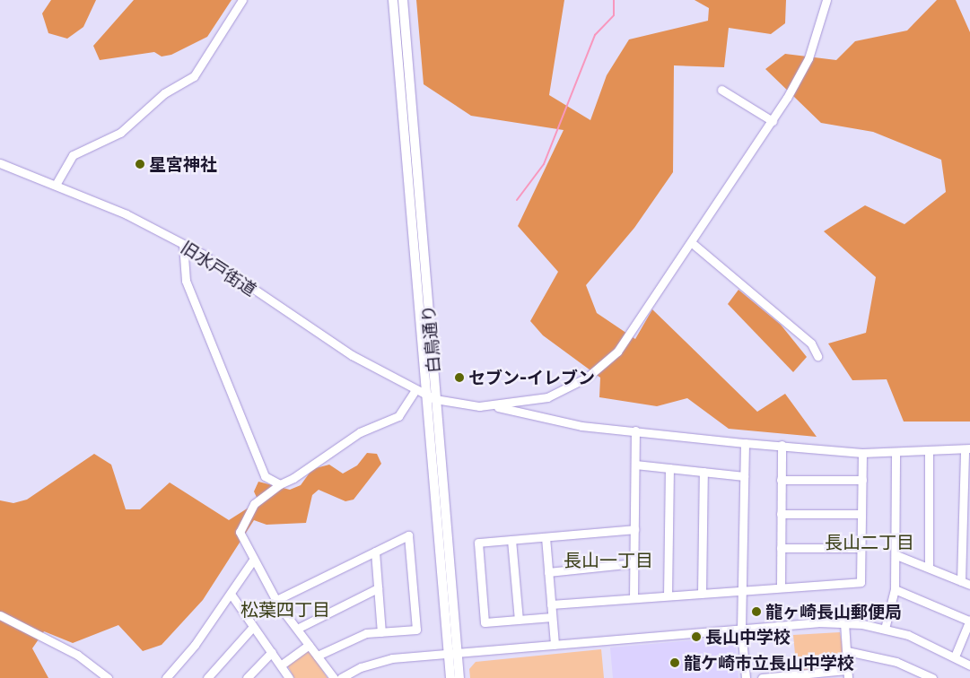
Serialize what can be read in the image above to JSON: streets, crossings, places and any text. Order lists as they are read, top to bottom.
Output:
{
  "streets": {
    "main road": ["白鳥通り"],
    "street": ["旧水戸街道"]
  },
  "crossings": [
    ["旧水戸街道", "白鳥通り"]
  ],
  "districts": ["長山二丁目", "長山一丁目", "松葉四丁目"],
  "places": [
    "星宮神社",
    "セブン-イレブン",
    "龍ヶ崎長山郵便局",
    "長山中学校",
    "龍ケ崎市立長山中学校"
  ]
}
